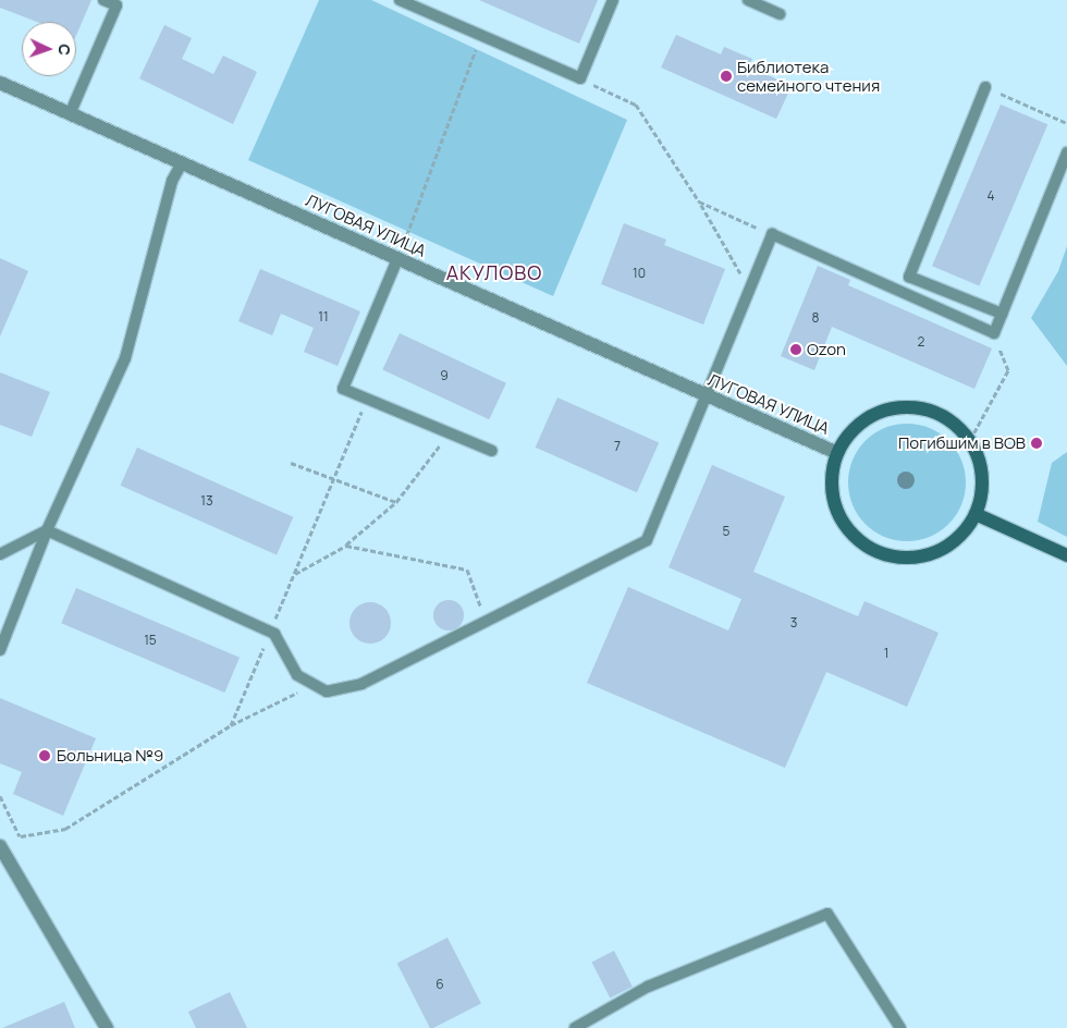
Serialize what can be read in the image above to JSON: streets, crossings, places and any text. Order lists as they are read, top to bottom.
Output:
{
  "streets": {
    "street": ["ЛУГОВАЯ УЛИЦА"]
  },
  "districts": ["АКУЛОВО"],
  "places": [
    "Библиотека семейного чтения",
    "Ozon",
    "Погибшим в ВОВ",
    "Больница №9"
  ],
  "house_numbers": [
    "4",
    "10",
    "11",
    "8",
    "2",
    "9",
    "7",
    "13",
    "5",
    "3",
    "15",
    "1",
    "6"
  ],
  "north": "right"
}
